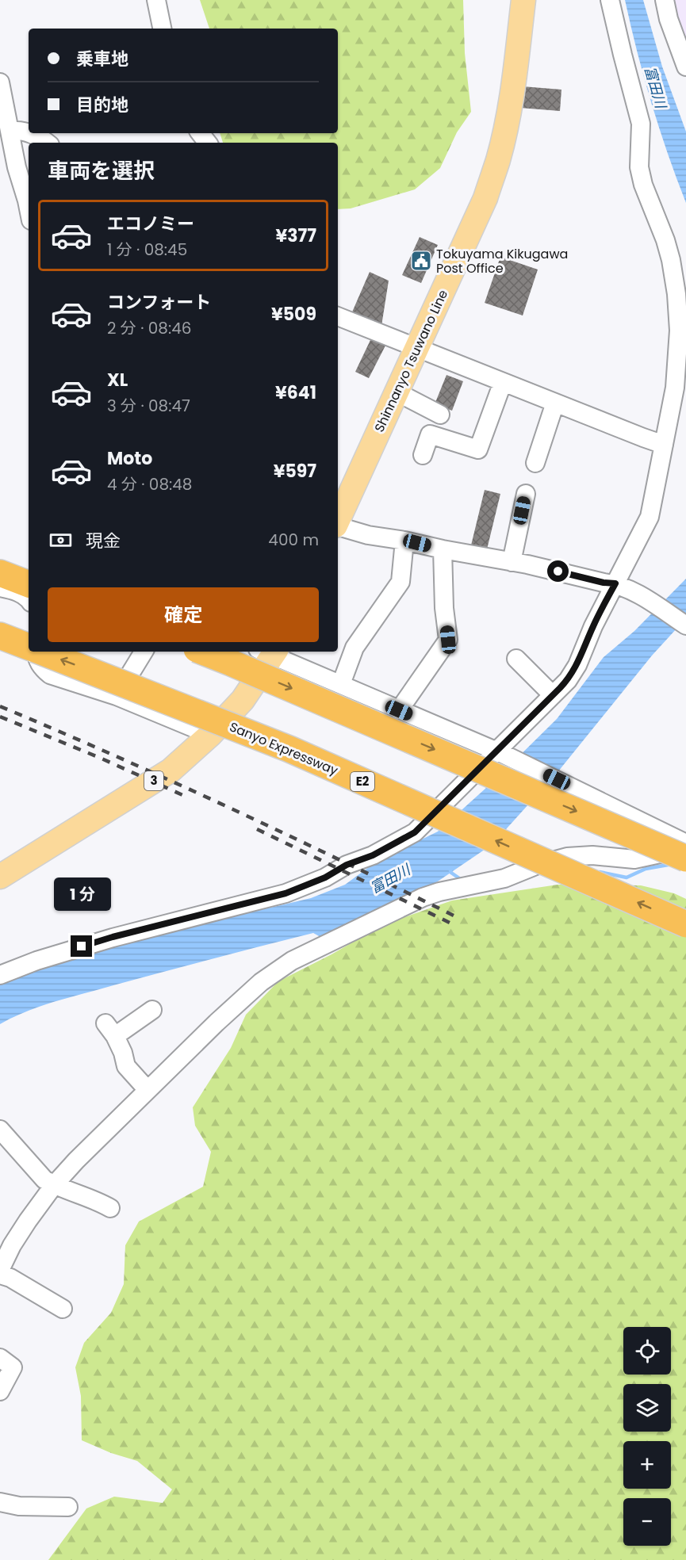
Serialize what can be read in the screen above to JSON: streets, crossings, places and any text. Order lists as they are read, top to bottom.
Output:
{
  "streets": {
    "highway": ["Sanyo Expressway", "E2"],
    "main road": ["Shinnanyo Tsuwano Line", "3"]
  },
  "water": ["富田川"],
  "places": {
    "public building": ["Tokuyama Kikugawa Post Office"]
  },
  "page": {
    "banner": ["乗車地", "目的地"],
    "heading": "車両を選択",
    "list": [
      {
        "name": "エコノミー",
        "note": "1 分 · 08:45",
        "value": "¥377"
      },
      {
        "name": "コンフォート",
        "note": "2 分 · 08:46",
        "value": "¥509"
      },
      {
        "name": "XL",
        "note": "3 分 · 08:47",
        "value": "¥641"
      },
      {
        "name": "Moto",
        "note": "4 分 · 08:48",
        "value": "¥597"
      }
    ],
    "pay": ["現金", "400 m"],
    "buttons": "確定",
    "bubble": "1 分",
    "map_buttons": ["+", "−"]
  }
}
